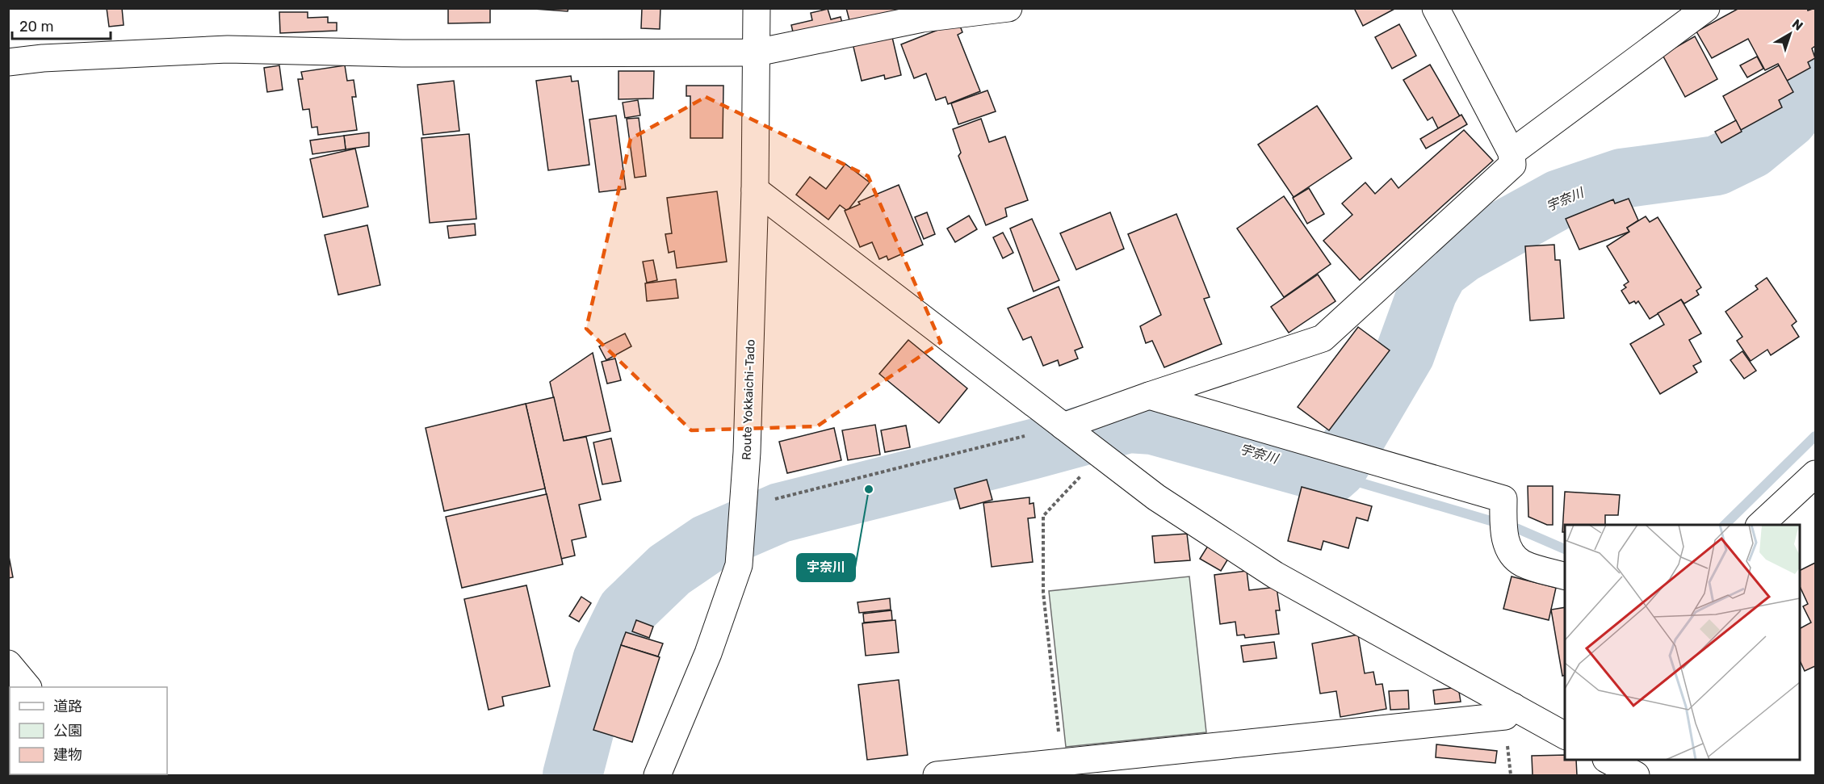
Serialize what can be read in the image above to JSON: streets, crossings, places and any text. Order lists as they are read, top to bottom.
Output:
{
  "streets": {
    "street": ["Route Yokkaichi-Tado"]
  },
  "water": ["宇奈川"],
  "places": ["宇奈川"],
  "legend": ["道路", "公園", "建物"],
  "scale_bar": "20 m",
  "north": "top right"
}
